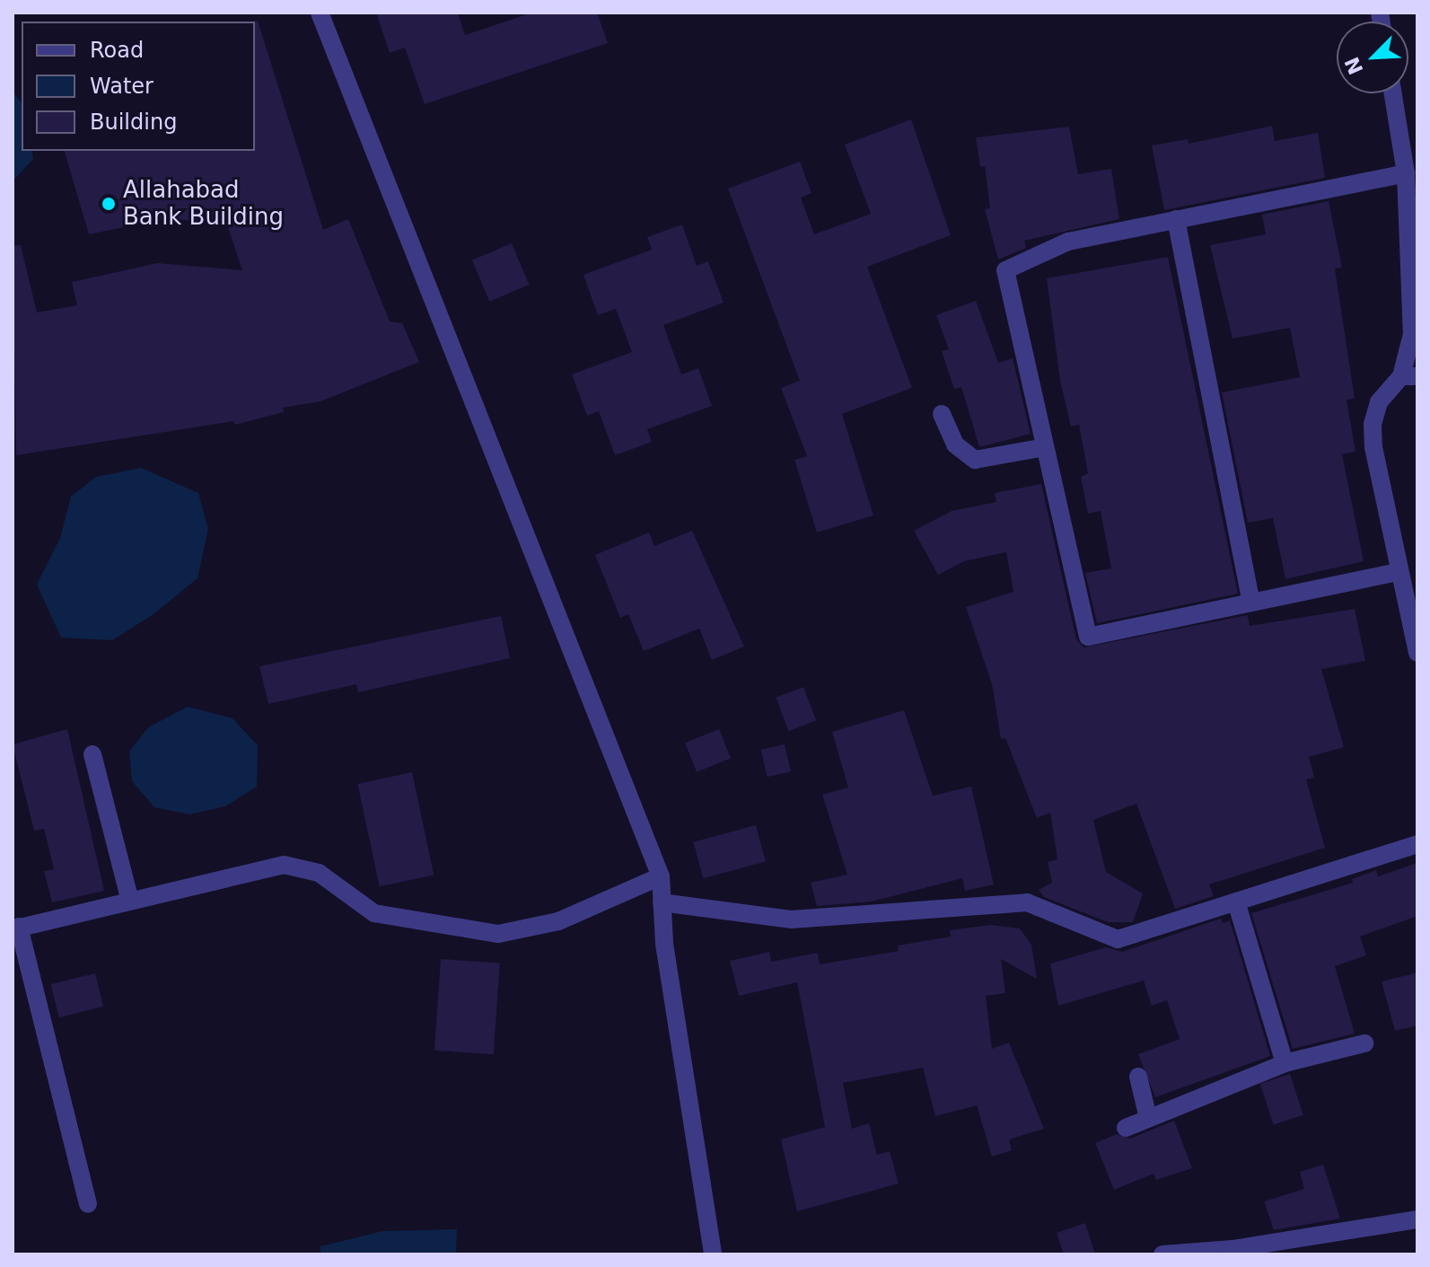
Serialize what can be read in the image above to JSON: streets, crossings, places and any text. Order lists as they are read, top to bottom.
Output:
{
  "places": ["Allahabad Bank Building"],
  "legend": ["Road", "Water", "Building"],
  "north": "bottom left"
}
